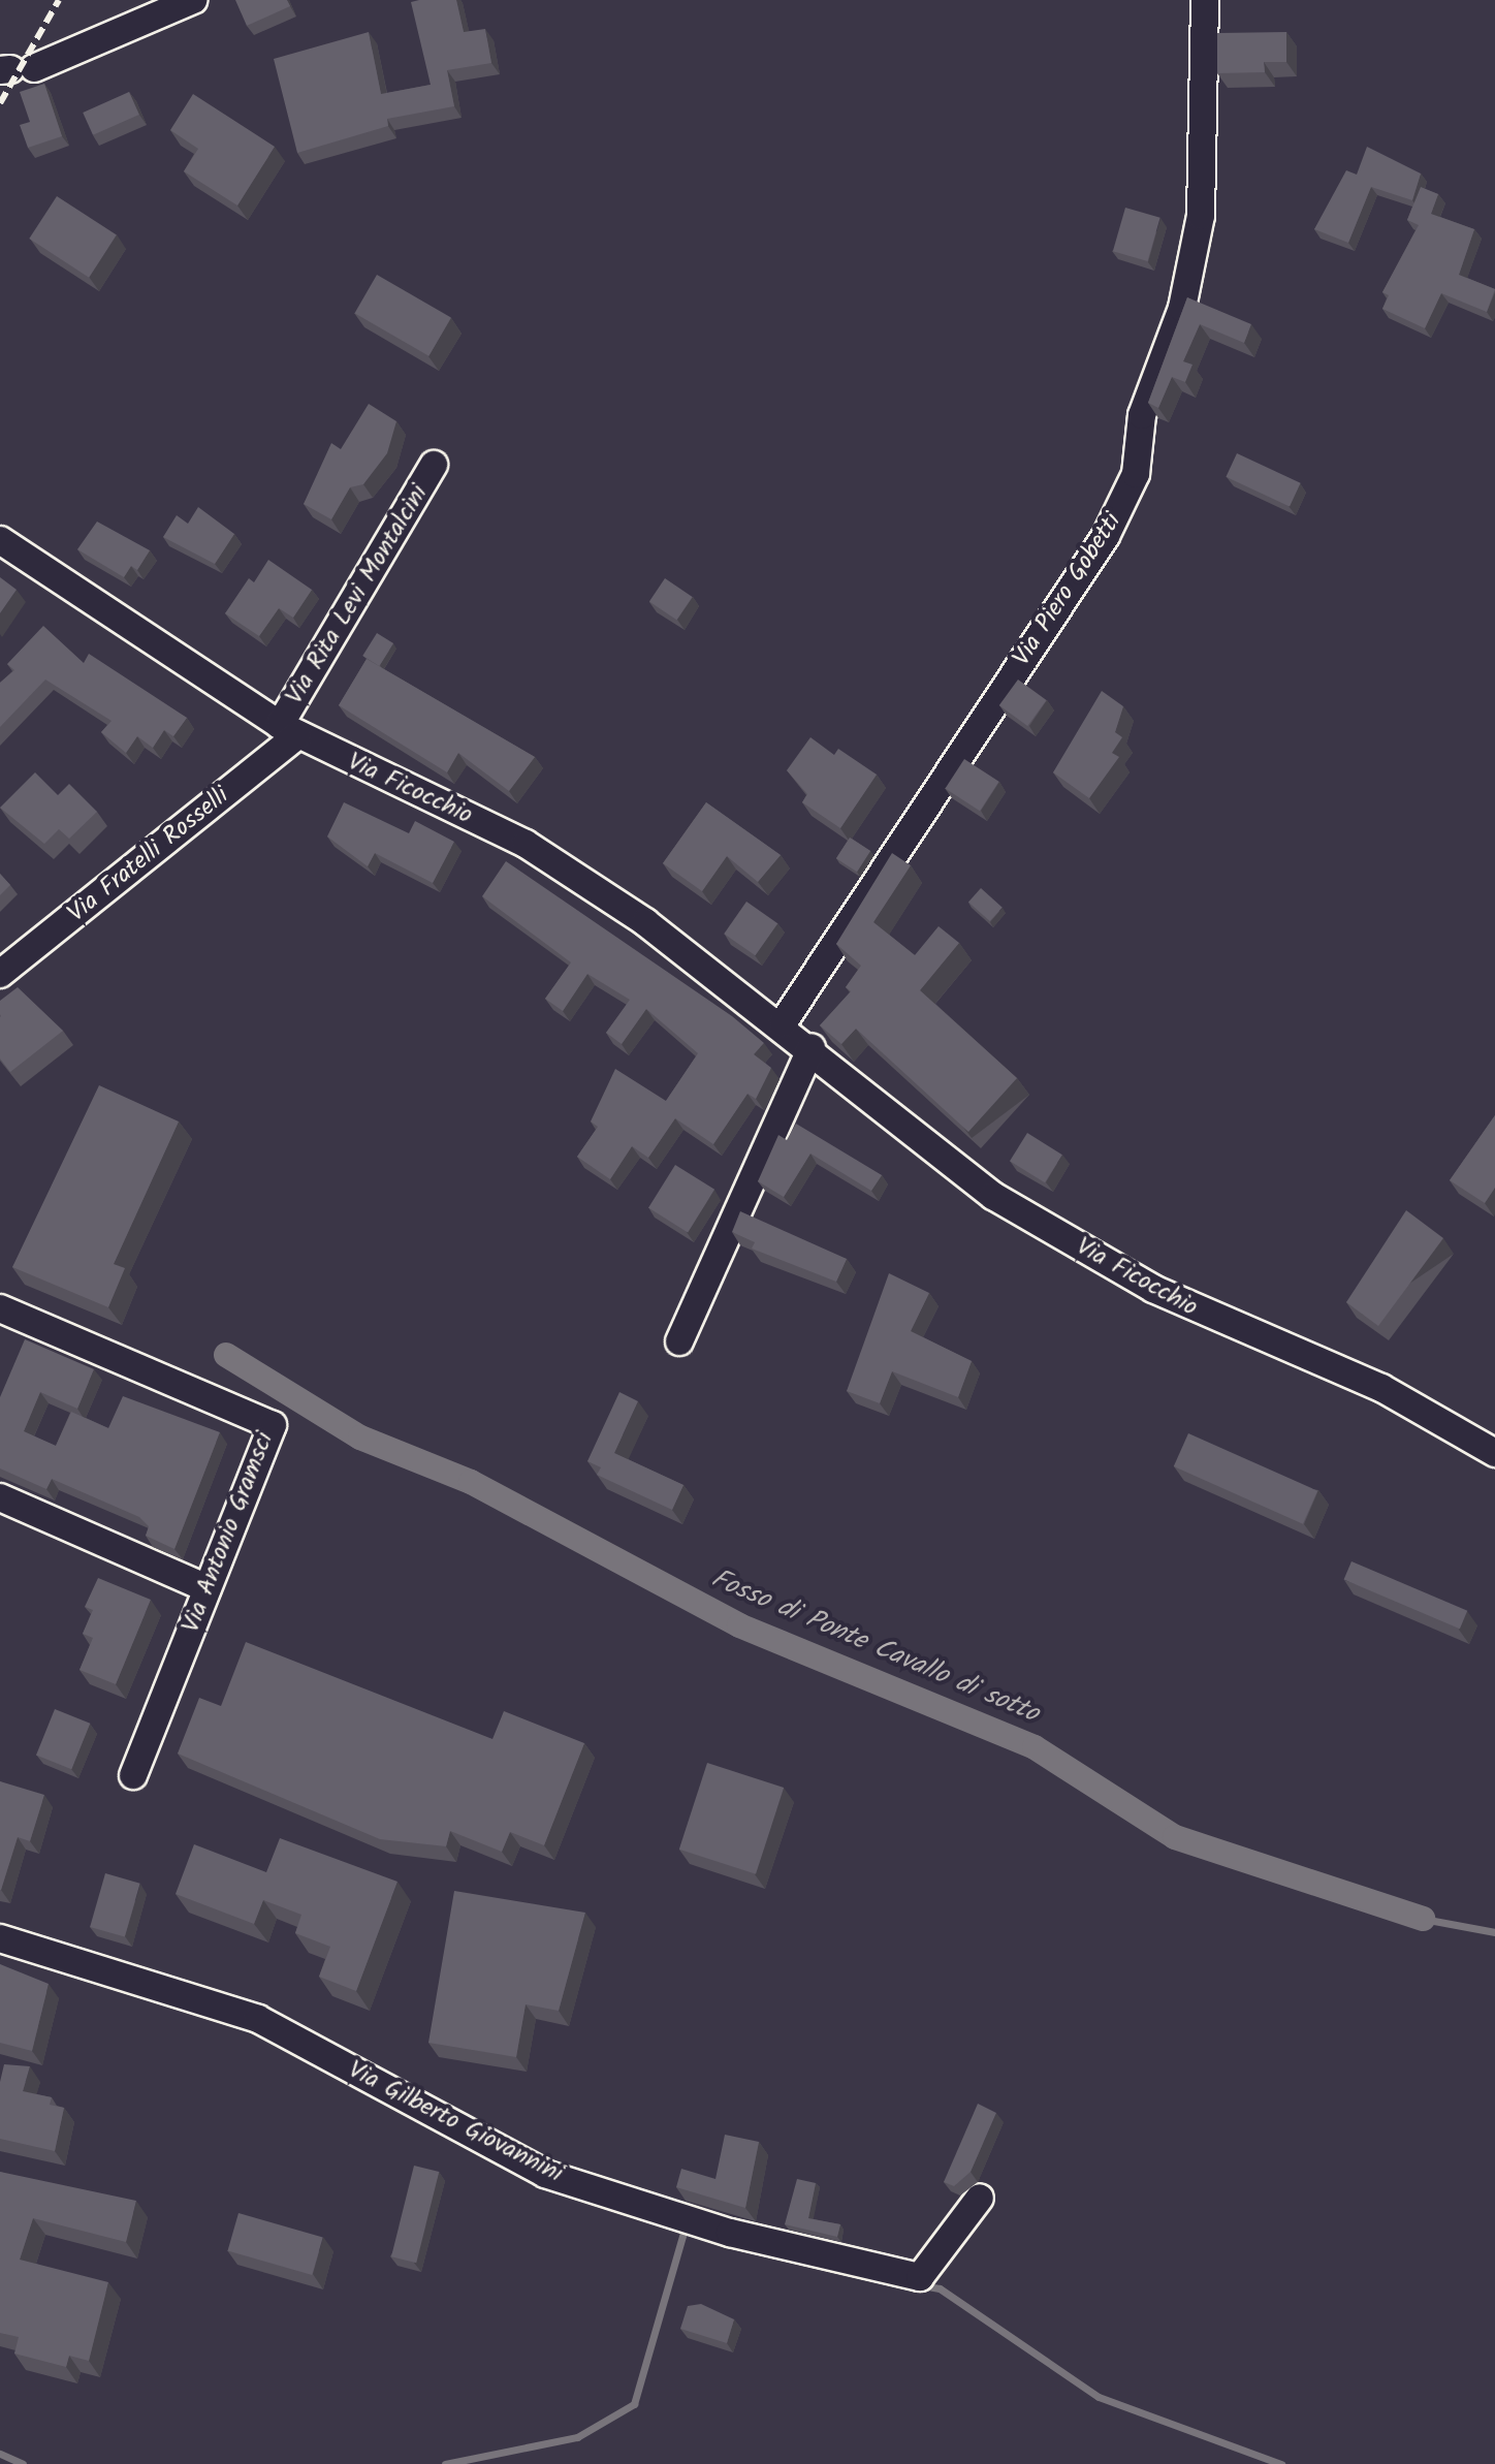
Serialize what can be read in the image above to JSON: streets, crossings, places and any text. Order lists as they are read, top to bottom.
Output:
{
  "streets": {
    "street": [
      "Via Piero Gobetti",
      "Via Rita Levi Montalcini",
      "Via Ficocchio",
      "Via Fratelli Rosselli",
      "Via Antonio Gramsci",
      "Via Gilberto Giovannini"
    ]
  },
  "crossings": [
    ["Via Piero Gobetti", "Via Ficocchio"],
    ["Via Rita Levi Montalcini", "Via Ficocchio"],
    ["Via Rita Levi Montalcini", "Via Fratelli Rosselli"],
    ["Via Ficocchio", "Via Fratelli Rosselli"]
  ],
  "water": ["Fosso di Ponte Cavallo di sotto"]
}
